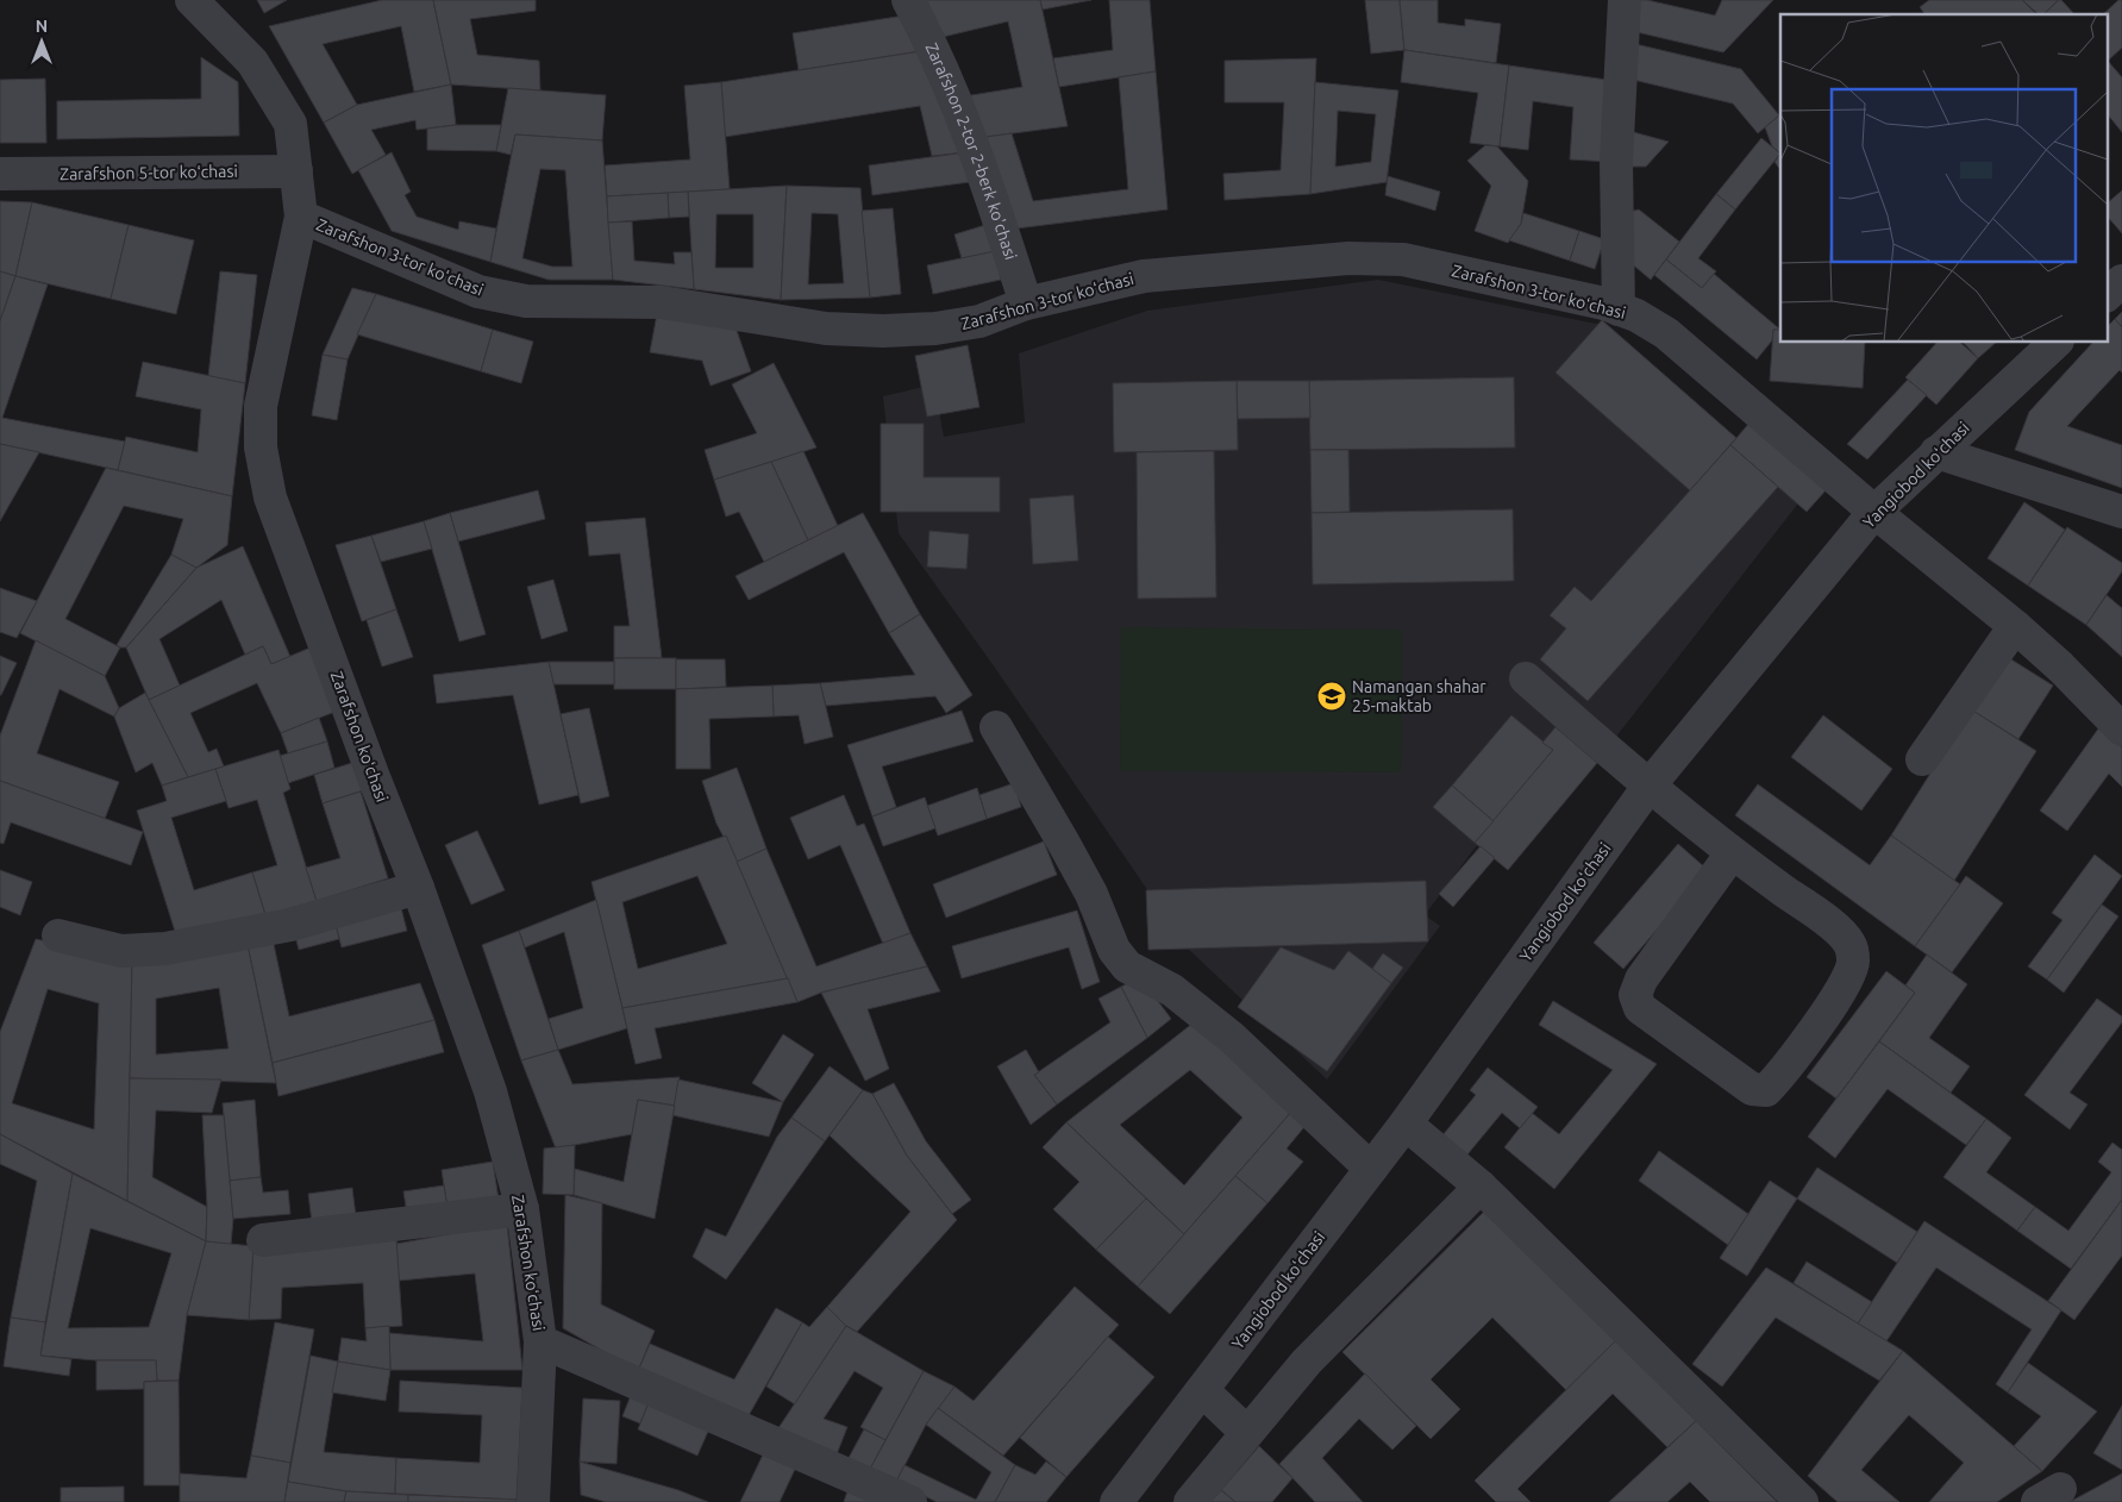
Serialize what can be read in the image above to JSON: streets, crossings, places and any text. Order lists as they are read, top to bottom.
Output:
{
  "streets": {
    "street": [
      "Zarafshon 2-tor 2-berk ko'chasi",
      "Zarafshon 5-tor koʻchasi",
      "Zarafshon 3-tor koʻchasi",
      "Yangiobod koʻchasi",
      "Zarafshon koʻchasi"
    ]
  },
  "crossings": [
    ["Zarafshon 2-tor 2-berk ko'chasi", "Zarafshon 3-tor koʻchasi"],
    ["Zarafshon 5-tor koʻchasi", "Zarafshon koʻchasi"],
    ["Zarafshon 3-tor koʻchasi", "Yangiobod koʻchasi"],
    ["Zarafshon 3-tor koʻchasi", "Zarafshon koʻchasi"]
  ],
  "places": {
    "school or university": ["Namangan shahar 25-maktab"]
  },
  "north": "top"
}
